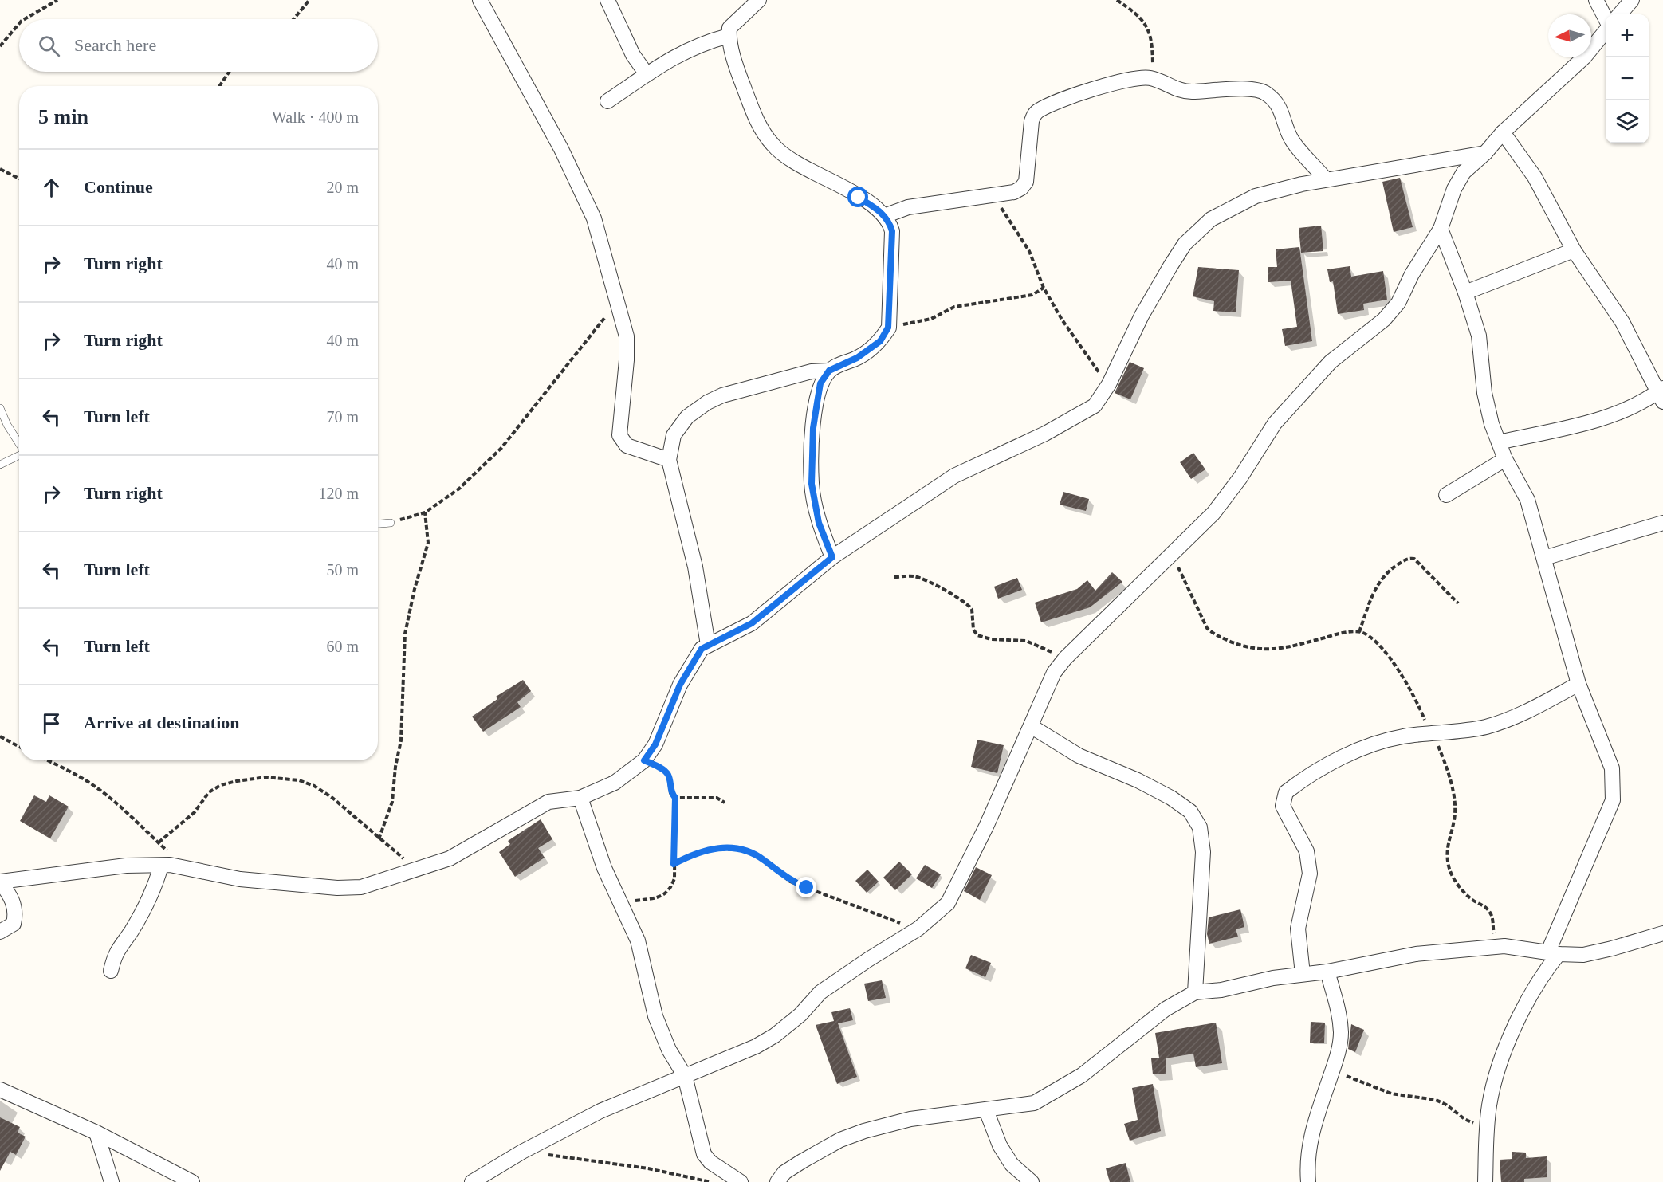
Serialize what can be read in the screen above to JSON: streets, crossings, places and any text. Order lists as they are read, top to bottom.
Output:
{
  "north": "left",
  "page": {
    "map_buttons": ["+", "−"],
    "search": "Search here",
    "heading": ["5 min", "Walk · 400 m"],
    "list": [
      ["Continue", "20 m"],
      ["Turn right", "40 m"],
      ["Turn right", "40 m"],
      ["Turn left", "70 m"],
      ["Turn right", "120 m"],
      ["Turn left", "50 m"],
      ["Turn left", "60 m"],
      "Arrive at destination"
    ]
  }
}
